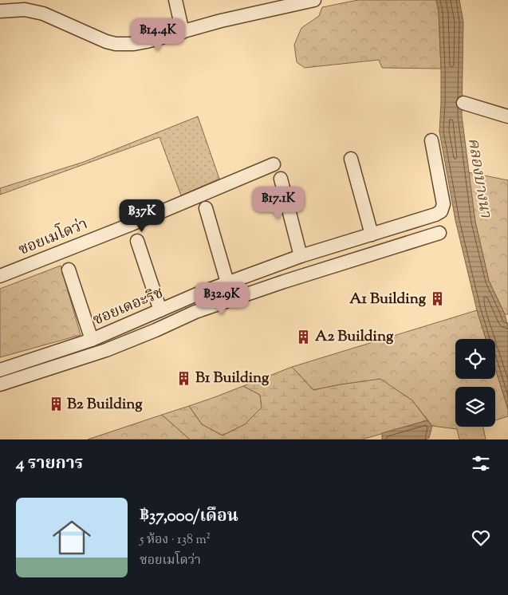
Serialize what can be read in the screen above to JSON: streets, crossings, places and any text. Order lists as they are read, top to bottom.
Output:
{
  "streets": {
    "street": ["ซอยเมโดว่า", "ซอยเดอะริช"]
  },
  "water": ["คลองบางนา"],
  "places": {
    "building": [
      "A1 Building",
      "A2 Building",
      "B1 Building",
      "B2 Building"
    ]
  },
  "page": {
    "price": [
      "฿14.4K",
      "฿17.1K",
      "฿37K",
      "฿32.9K"
    ],
    "heading": "4 รายการ",
    "list": [
      {
        "name": "฿37,000/เดือน",
        "note": "5 ห้อง · 138 m² · ซอยเมโดว่า"
      }
    ]
  }
}
